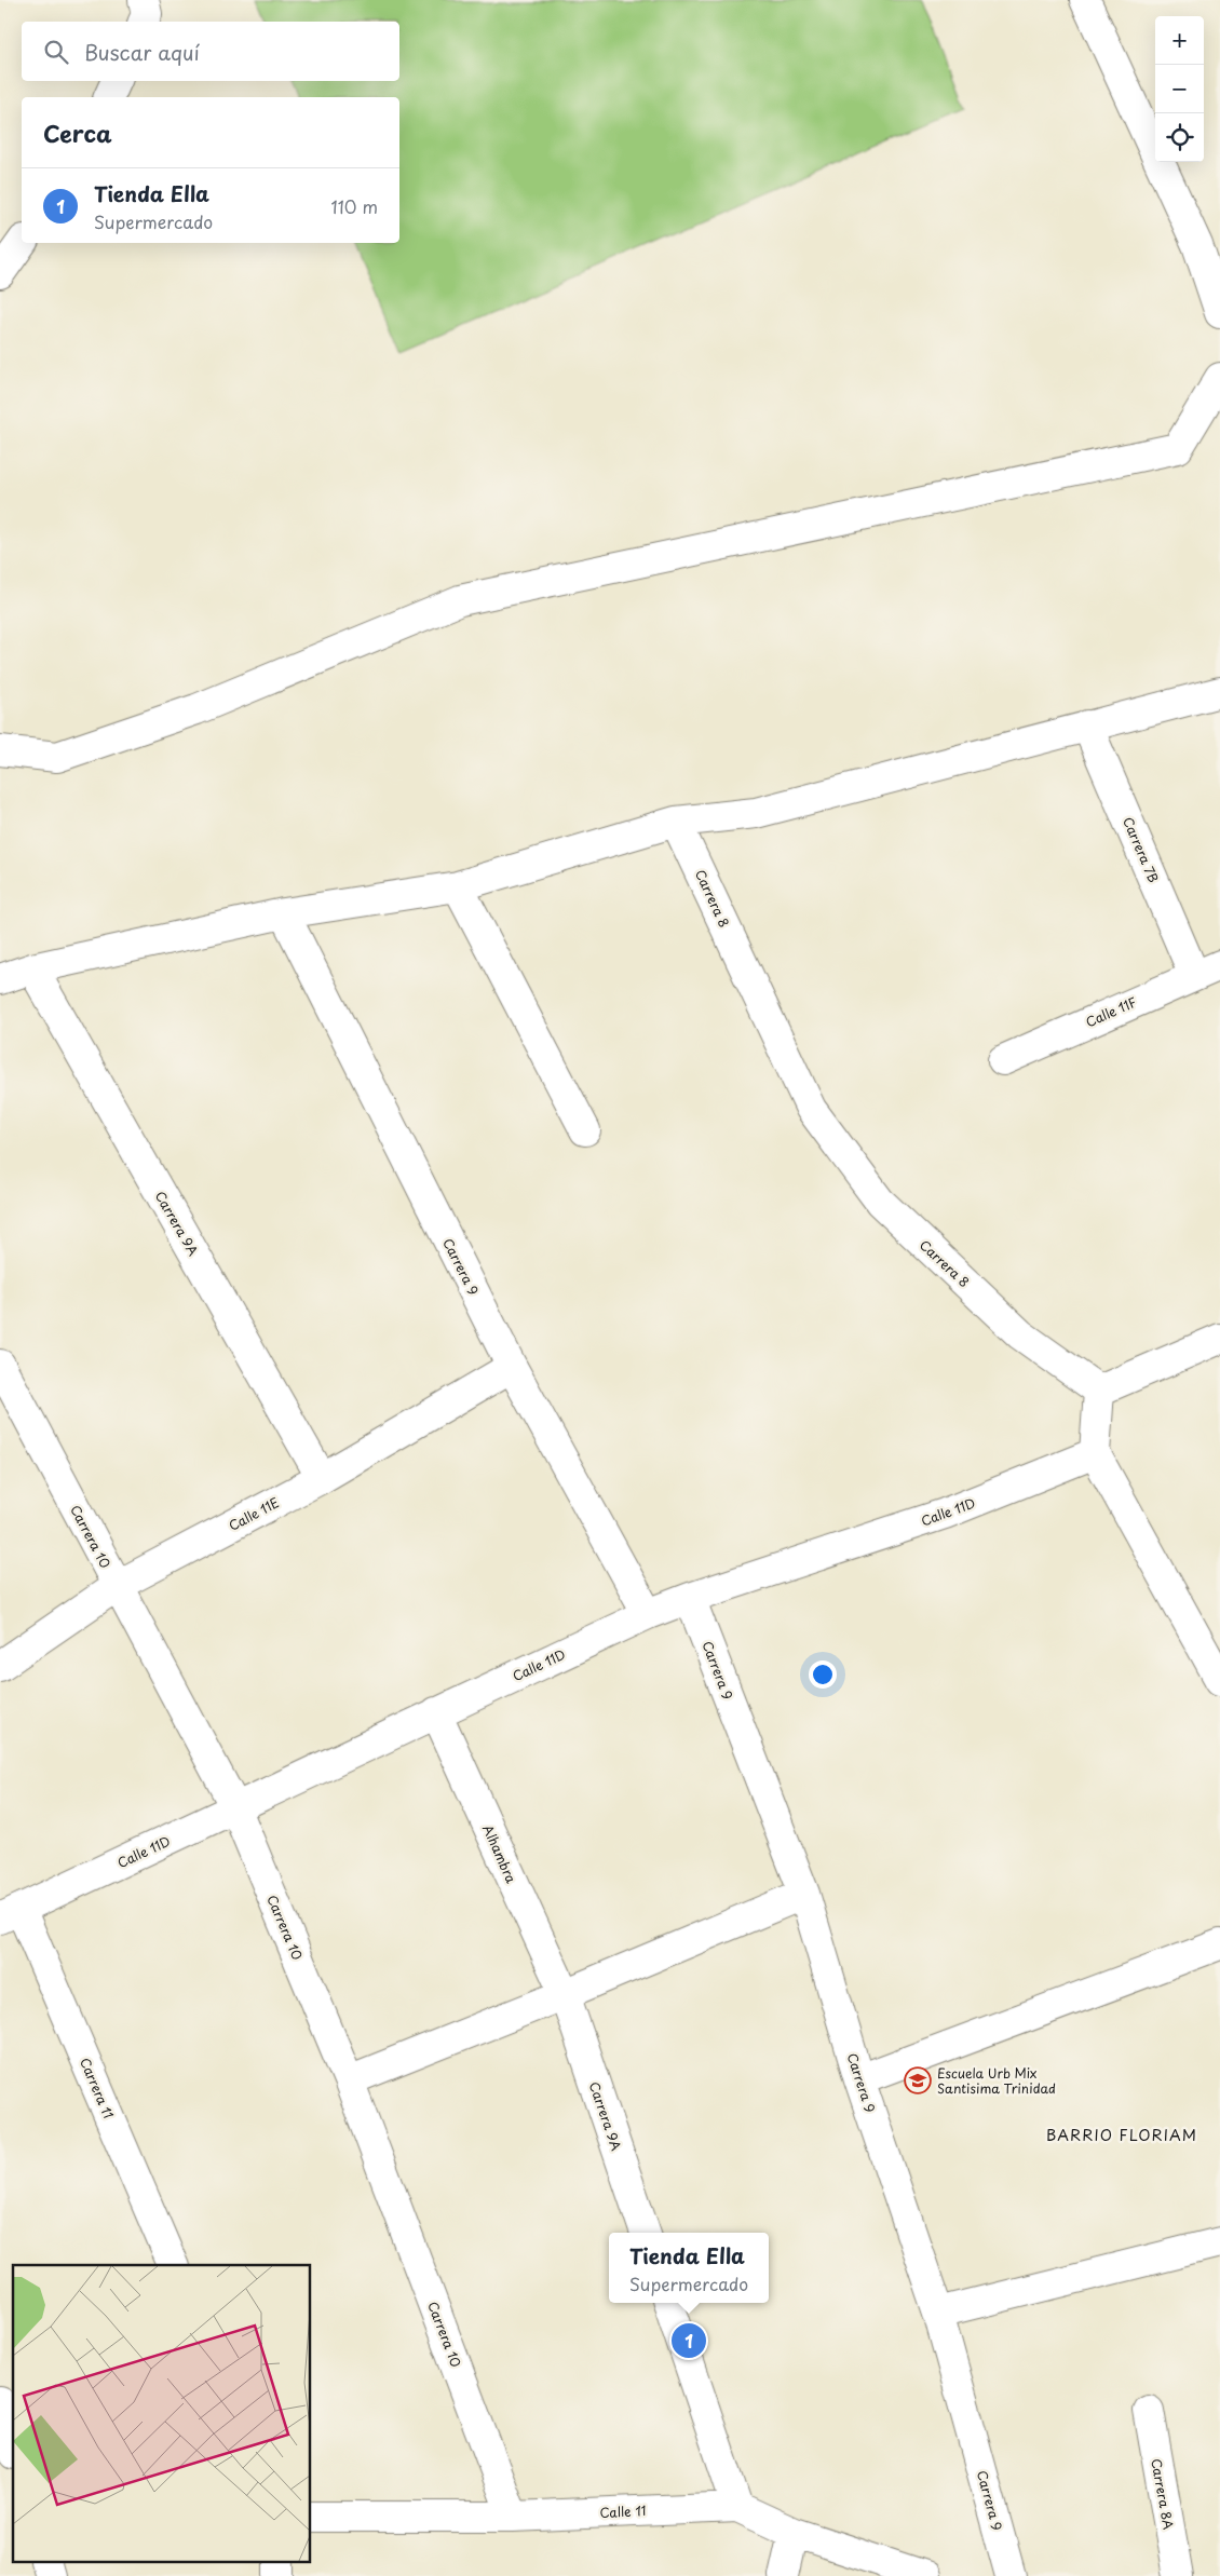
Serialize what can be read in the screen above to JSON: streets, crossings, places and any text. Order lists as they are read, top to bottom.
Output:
{
  "streets": {
    "street": [
      "Carrera 7B",
      "Carrera 8",
      "Calle 11F",
      "Carrera 9A",
      "Carrera 9",
      "Calle 11D",
      "Calle 11E",
      "Carrera 10",
      "Alhambra",
      "Carrera 11",
      "Carrera 8A",
      "Calle 11"
    ]
  },
  "crossings": [
    ["Carrera 7B", "Calle 11F"],
    ["Carrera 9A", "Calle 11E"],
    ["Carrera 9A", "Alhambra"],
    ["Carrera 9", "Calle 11D"],
    ["Carrera 9", "Calle 11E"],
    ["Calle 11D", "Carrera 10"],
    ["Calle 11D", "Alhambra"],
    ["Calle 11D", "Carrera 11"],
    ["Calle 11E", "Carrera 10"],
    ["Carrera 10", "Calle 11"]
  ],
  "districts": ["BARRIO FLORIAM"],
  "places": {
    "school or university": ["Escuela Urb Mix Santisima Trinidad"]
  },
  "page": {
    "map_buttons": ["+", "−"],
    "search": "Buscar aquí",
    "heading": "Cerca",
    "list": [
      {
        "mark": "1",
        "name": "Tienda Ella",
        "note": "Supermercado",
        "value": "110 m"
      }
    ],
    "popup": ["Tienda Ella", "Supermercado"],
    "pins": "1"
  }
}
